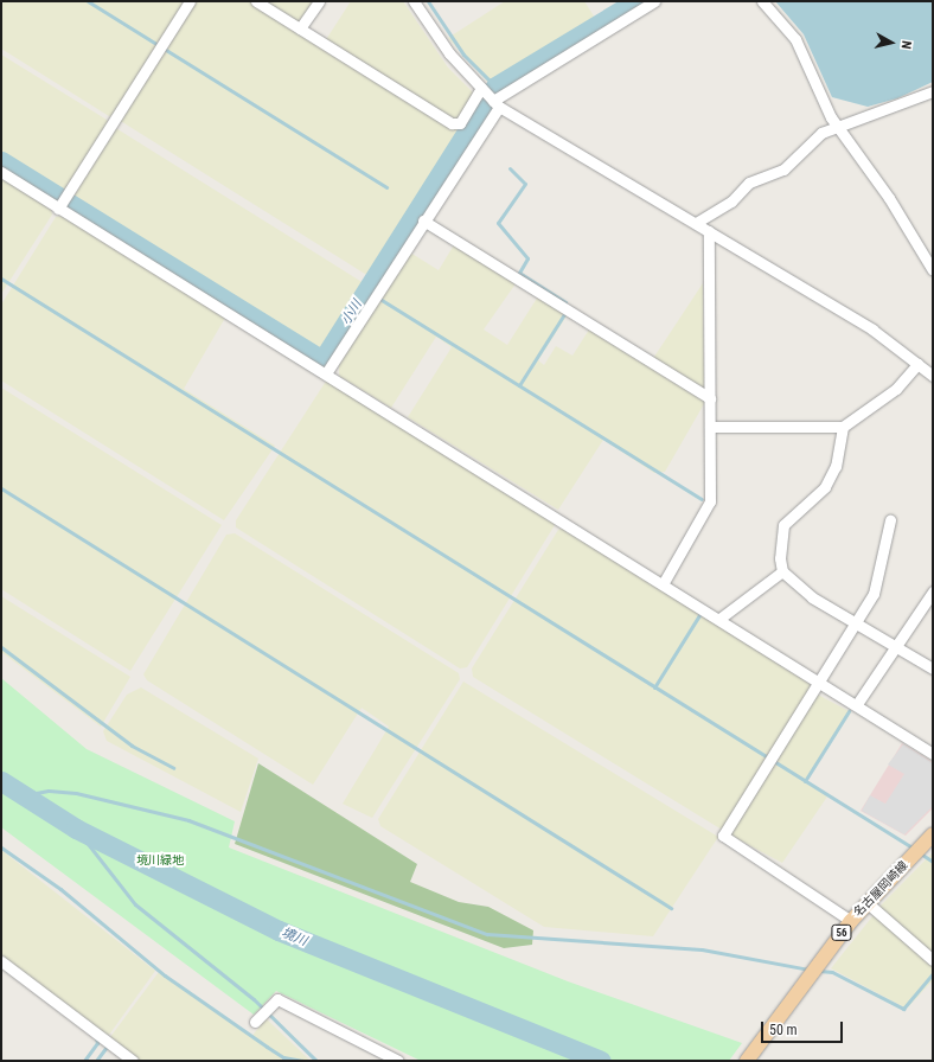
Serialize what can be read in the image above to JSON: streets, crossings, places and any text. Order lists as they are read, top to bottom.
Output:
{
  "streets": {
    "main road": ["名古屋岡崎線", "56"]
  },
  "water": ["小川", "境川"],
  "parks": ["境川緑地"],
  "scale_bar": "50 m",
  "north": "right"
}
